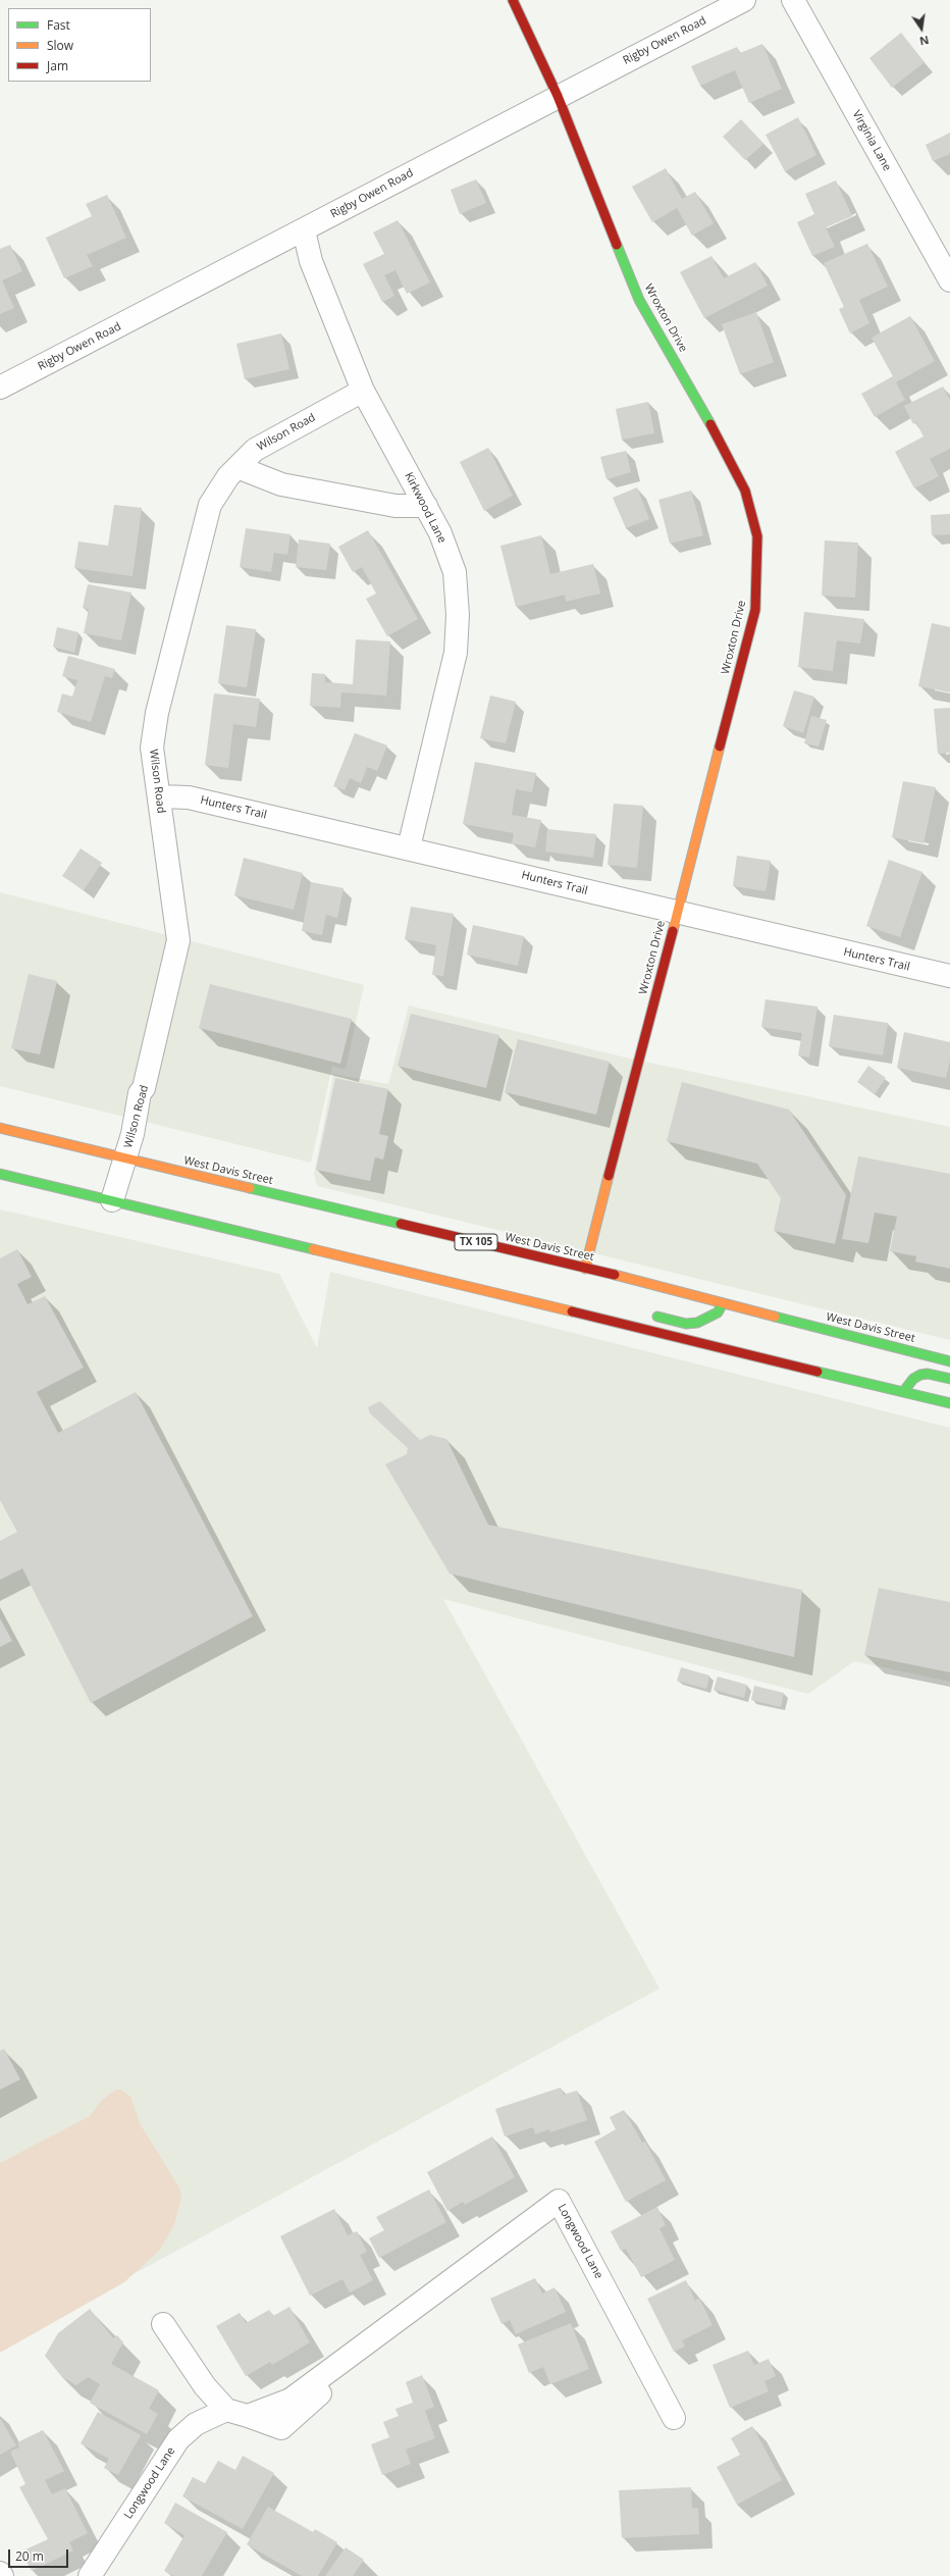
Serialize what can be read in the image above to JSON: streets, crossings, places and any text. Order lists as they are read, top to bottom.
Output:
{
  "streets": {
    "main road": ["Wroxton Drive", "West Davis Street", "TX 105"],
    "street": [
      "Rigby Owen Road",
      "Virginia Lane",
      "Wilson Road",
      "Kirkwood Lane",
      "Hunters Trail",
      "Longwood Lane"
    ]
  },
  "crossings": [
    ["Rigby Owen Road", "Wroxton Drive"],
    ["Rigby Owen Road", "Kirkwood Lane"],
    ["Wroxton Drive", "Hunters Trail"],
    ["Wroxton Drive", "West Davis Street"],
    ["Wilson Road", "Kirkwood Lane"],
    ["Wilson Road", "Hunters Trail"],
    ["Wilson Road", "West Davis Street"],
    ["Kirkwood Lane", "Hunters Trail"]
  ],
  "legend": ["Fast", "Slow", "Jam"],
  "scale_bar": "20 m",
  "north": "bottom"
}
